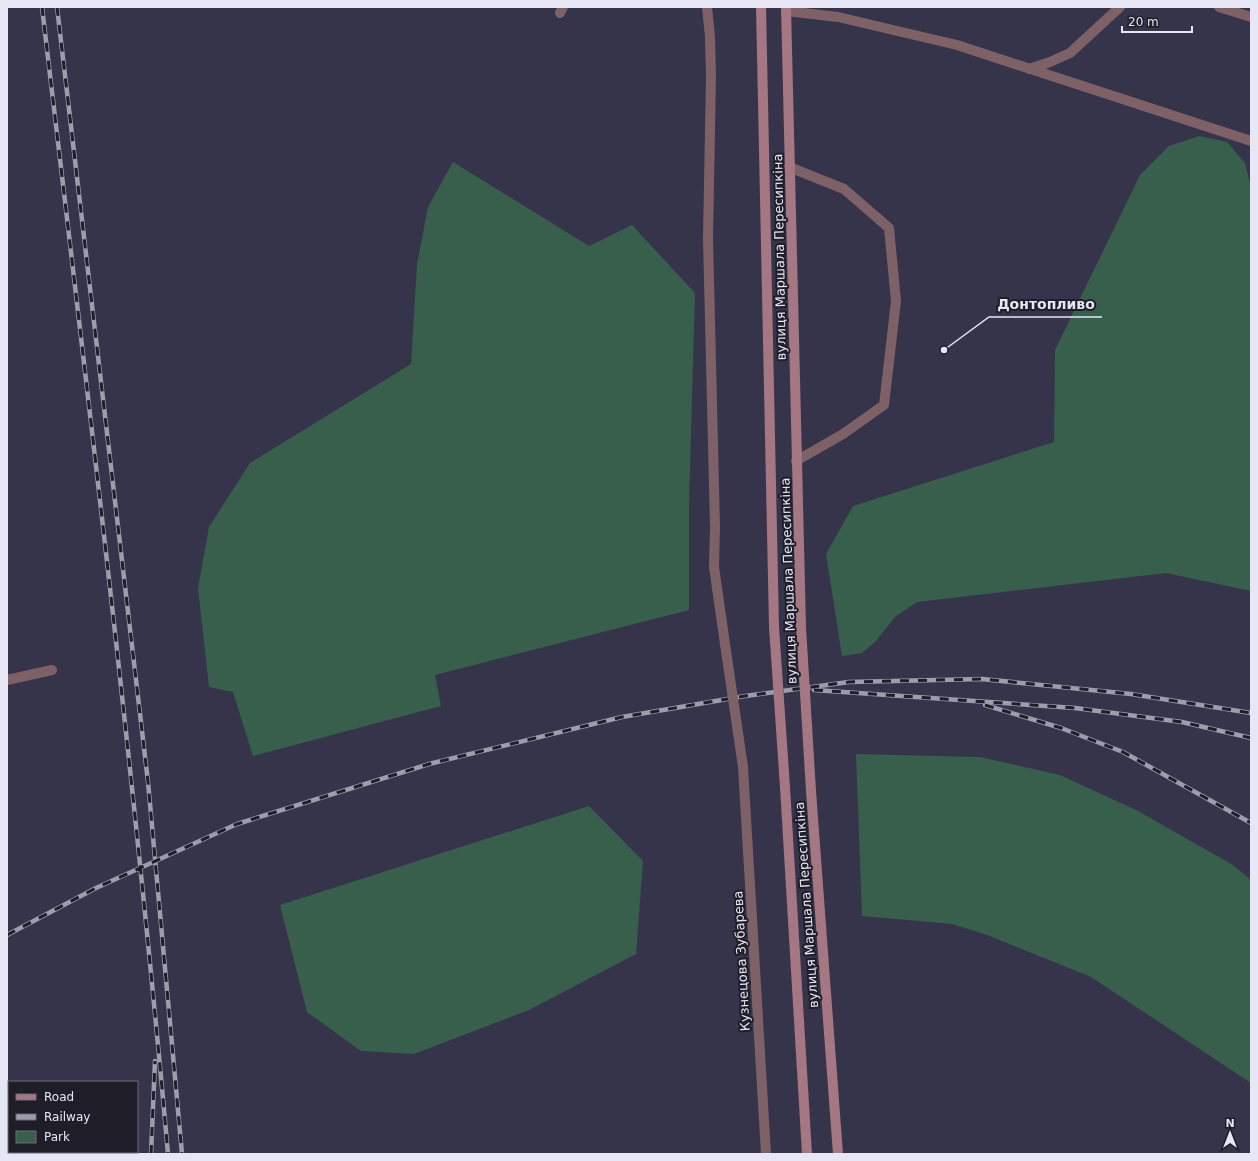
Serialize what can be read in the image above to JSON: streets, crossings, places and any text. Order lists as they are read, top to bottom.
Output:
{
  "streets": {
    "main road": ["вулиця Маршала Пересипкіна"],
    "street": ["Кузнецова Зубарева"]
  },
  "places": ["Донтопливо"],
  "legend": ["Road", "Railway", "Park"],
  "scale_bar": "20 m",
  "north": "top"
}
